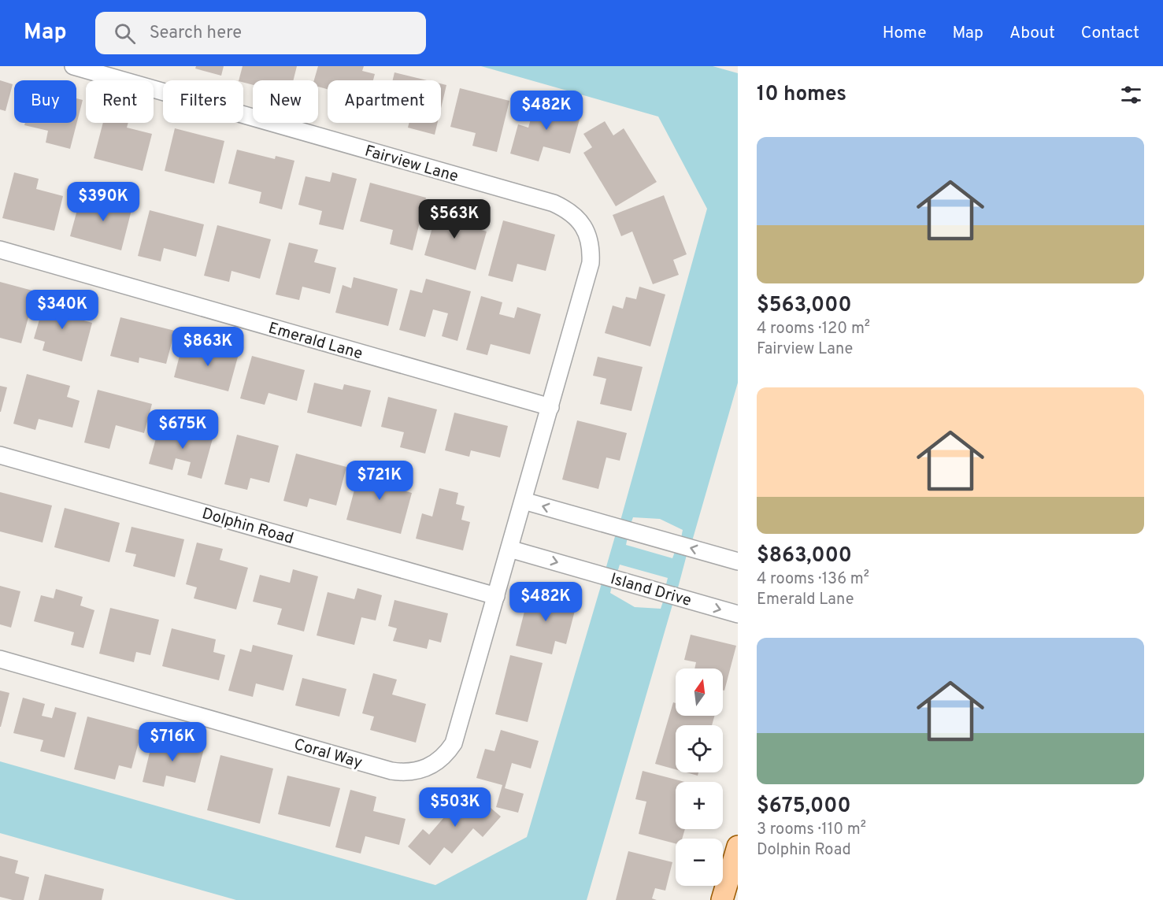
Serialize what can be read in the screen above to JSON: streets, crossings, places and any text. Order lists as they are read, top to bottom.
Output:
{
  "streets": {
    "street": [
      "Fairview Lane",
      "Emerald Lane",
      "Dolphin Road",
      "Island Drive",
      "Coral Way"
    ]
  },
  "crossings": [
    ["Fairview Lane", "Emerald Lane"],
    ["Fairview Lane", "Island Drive"],
    ["Fairview Lane", "Coral Way"],
    ["Dolphin Road", "Coral Way"],
    ["Island Drive", "Coral Way"]
  ],
  "north": "top",
  "page": {
    "header": "Map",
    "search": "Search here",
    "nav": [
      "Home",
      "Map",
      "About",
      "Contact"
    ],
    "heading": "10 homes",
    "chip": [
      "Buy",
      "Rent",
      "Filters",
      "New",
      "Apartment"
    ],
    "price": [
      "$482K",
      "$390K",
      "$563K",
      "$340K",
      "$863K",
      "$675K",
      "$721K",
      "$482K",
      "$716K",
      "$503K"
    ],
    "list": [
      {
        "name": "$563,000",
        "note": "4 rooms · 120 m² · Fairview Lane"
      },
      {
        "name": "$863,000",
        "note": "4 rooms · 136 m² · Emerald Lane"
      },
      {
        "name": "$675,000",
        "note": "3 rooms · 110 m² · Dolphin Road"
      }
    ],
    "map_buttons": ["+", "−"]
  }
}
